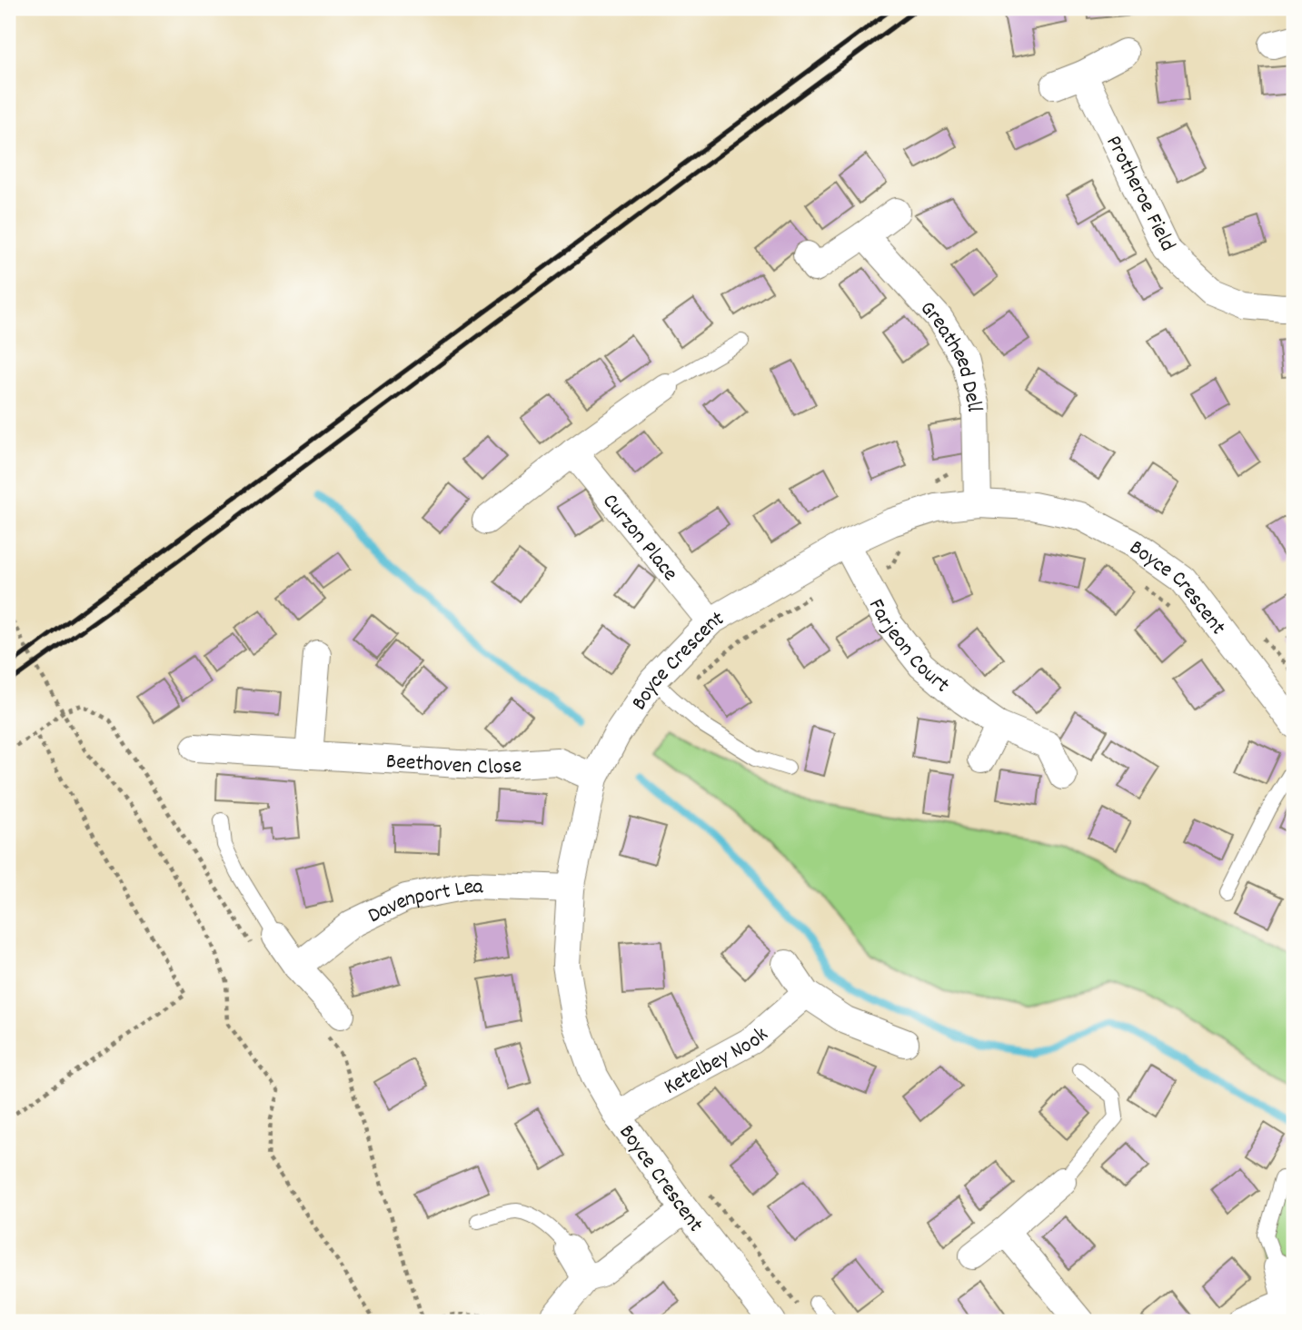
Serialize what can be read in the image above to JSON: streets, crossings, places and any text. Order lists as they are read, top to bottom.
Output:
{
  "streets": {
    "street": [
      "Protheroe Field",
      "Greatheed Dell",
      "Curzon Place",
      "Boyce Crescent",
      "Farjeon Court",
      "Beethoven Close",
      "Davenport Lea",
      "Ketelbey Nook"
    ]
  },
  "crossings": [
    ["Greatheed Dell", "Boyce Crescent"],
    ["Curzon Place", "Boyce Crescent"],
    ["Boyce Crescent", "Farjeon Court"],
    ["Boyce Crescent", "Beethoven Close"],
    ["Boyce Crescent", "Davenport Lea"],
    ["Boyce Crescent", "Ketelbey Nook"]
  ]
}
